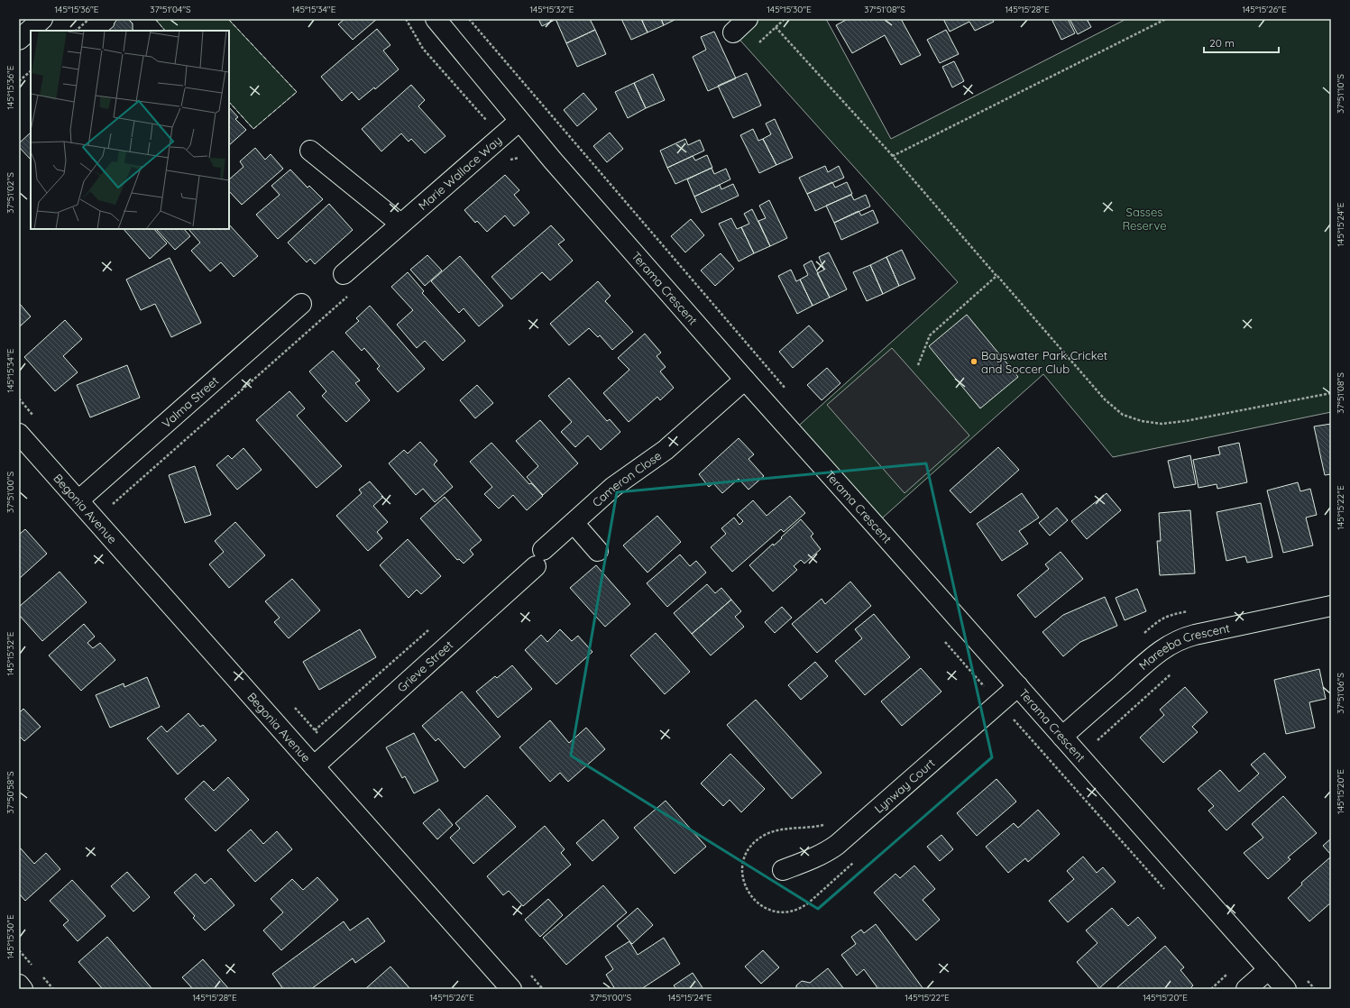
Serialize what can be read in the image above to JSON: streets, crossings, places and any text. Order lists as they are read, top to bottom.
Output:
{
  "streets": {
    "street": [
      "Marie Wallace Way",
      "Terama Crescent",
      "Valma Street",
      "Cameron Close",
      "Begonia Avenue",
      "Mareeba Crescent",
      "Grieve Street",
      "Lynway Court"
    ]
  },
  "crossings": [
    ["Marie Wallace Way", "Terama Crescent"],
    ["Terama Crescent", "Cameron Close"],
    ["Terama Crescent", "Mareeba Crescent"],
    ["Terama Crescent", "Lynway Court"],
    ["Valma Street", "Begonia Avenue"],
    ["Cameron Close", "Grieve Street"],
    ["Begonia Avenue", "Grieve Street"]
  ],
  "parks": ["Sasses Reserve"],
  "places": ["Bayswater Park Cricket and Soccer Club"],
  "scale_bar": "20 m",
  "coordinates": [
    "145°15'36\"E",
    "37°51'04\"S",
    "145°15'34\"E",
    "145°15'32\"E",
    "145°15'30\"E",
    "37°51'08\"S",
    "145°15'28\"E",
    "145°15'26\"E",
    "37°51'10\"S",
    "37°51'02\"S",
    "145°15'24\"E",
    "37°51'00\"S",
    "145°15'22\"E",
    "37°51'06\"S",
    "145°15'20\"E",
    "37°50'58\"S"
  ]
}
